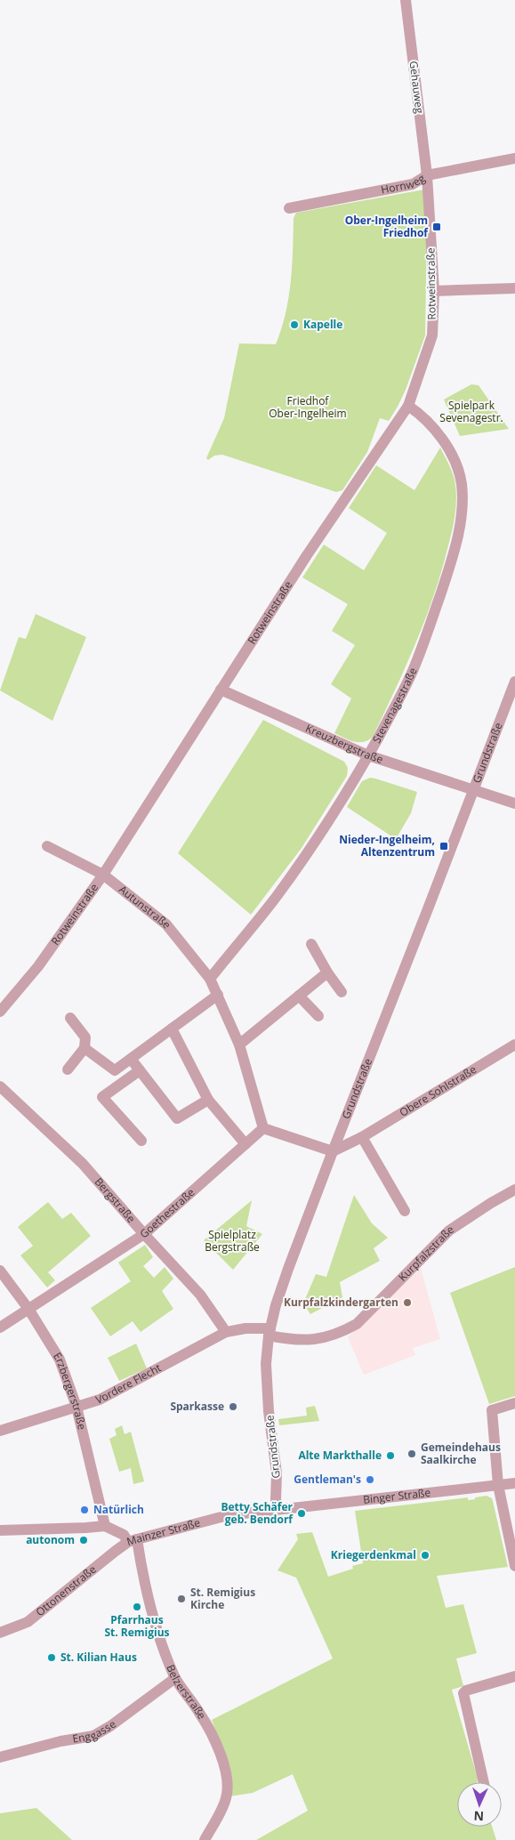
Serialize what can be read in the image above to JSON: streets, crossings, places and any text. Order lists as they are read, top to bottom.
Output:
{
  "streets": {
    "street": [
      "Gehauweg",
      "Hornweg",
      "Rotweinstraße",
      "Stevenagestraße",
      "Kreuzbergstraße",
      "Grundstraße",
      "Autunstraße",
      "Obere Sohlstraße",
      "Bergstraße",
      "Goethestraße",
      "Kurpfalzstraße",
      "Vordere Flecht",
      "Erzbergerstraße",
      "Binger Straße",
      "Mainzer Straße",
      "Ottonenstraße",
      "Belzerstraße",
      "Enggasse"
    ]
  },
  "crossings": [
    ["Gehauweg", "Hornweg"],
    ["Gehauweg", "Rotweinstraße"],
    ["Hornweg", "Rotweinstraße"],
    ["Rotweinstraße", "Stevenagestraße"],
    ["Rotweinstraße", "Kreuzbergstraße"],
    ["Rotweinstraße", "Autunstraße"],
    ["Stevenagestraße", "Kreuzbergstraße"],
    ["Stevenagestraße", "Autunstraße"],
    ["Kreuzbergstraße", "Grundstraße"],
    ["Grundstraße", "Obere Sohlstraße"],
    ["Grundstraße", "Kurpfalzstraße"],
    ["Grundstraße", "Binger Straße"],
    ["Grundstraße", "Mainzer Straße"],
    ["Autunstraße", "Goethestraße"],
    ["Bergstraße", "Goethestraße"],
    ["Bergstraße", "Vordere Flecht"],
    ["Goethestraße", "Erzbergerstraße"],
    ["Vordere Flecht", "Erzbergerstraße"],
    ["Erzbergerstraße", "Mainzer Straße"],
    ["Binger Straße", "Mainzer Straße"],
    ["Mainzer Straße", "Ottonenstraße"],
    ["Mainzer Straße", "Belzerstraße"],
    ["Ottonenstraße", "Belzerstraße"],
    ["Belzerstraße", "Enggasse"]
  ],
  "parks": ["Friedhof Ober-Ingelheim", "Spielpark Sevenagestr.", "Spielplatz Bergstraße"],
  "places": {
    "transit": ["Ober-Ingelheim Friedhof", "Nieder-Ingelheim, Altenzentrum"],
    "other": [
      "Kapelle",
      "Kurpfalzkindergarten",
      "Sparkasse",
      "Gemeindehaus Saalkirche",
      "Alte Markthalle",
      "Gentleman's",
      "Natürlich",
      "Betty Schäfer geb. Bendorf",
      "autonom",
      "Kriegerdenkmal",
      "St. Remigius Kirche",
      "Pfarrhaus St. Remigius",
      "St. Kilian Haus"
    ]
  },
  "north": "bottom"
}
